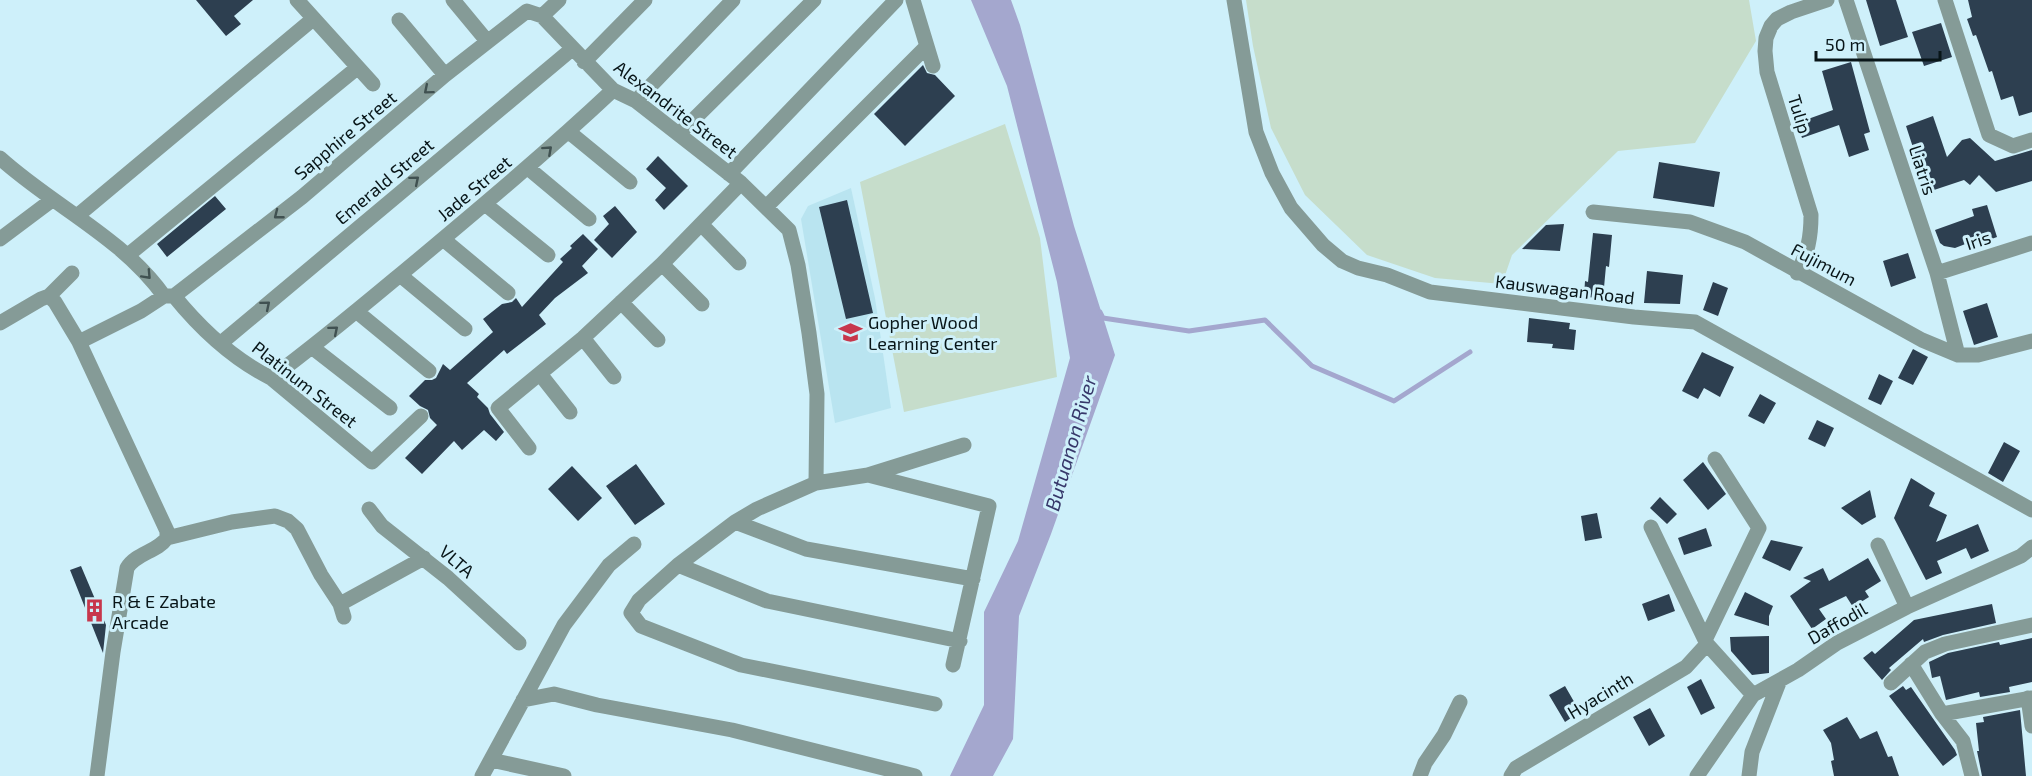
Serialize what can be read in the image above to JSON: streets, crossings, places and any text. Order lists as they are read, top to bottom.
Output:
{
  "streets": {
    "street": [
      "Alexandrite Street",
      "Tulip",
      "Sapphire Street",
      "Liatris",
      "Emerald Street",
      "Jade Street",
      "Iris",
      "Fujimum",
      "Kauswagan Road",
      "Platinum Street",
      "VLTA",
      "Daffodil",
      "Hyacinth"
    ]
  },
  "crossings": [
    ["Alexandrite Street", "Sapphire Street"],
    ["Alexandrite Street", "Emerald Street"],
    ["Alexandrite Street", "Jade Street"],
    ["Tulip", "Fujimum"],
    ["Sapphire Street", "Platinum Street"],
    ["Liatris", "Iris"],
    ["Liatris", "Fujimum"],
    ["Emerald Street", "Platinum Street"],
    ["Jade Street", "Platinum Street"]
  ],
  "water": ["Butuanon River"],
  "places": {
    "school or university": ["Gopher Wood Learning Center"],
    "building": ["R & E Zabate Arcade"]
  },
  "scale_bar": "50 m"
}
